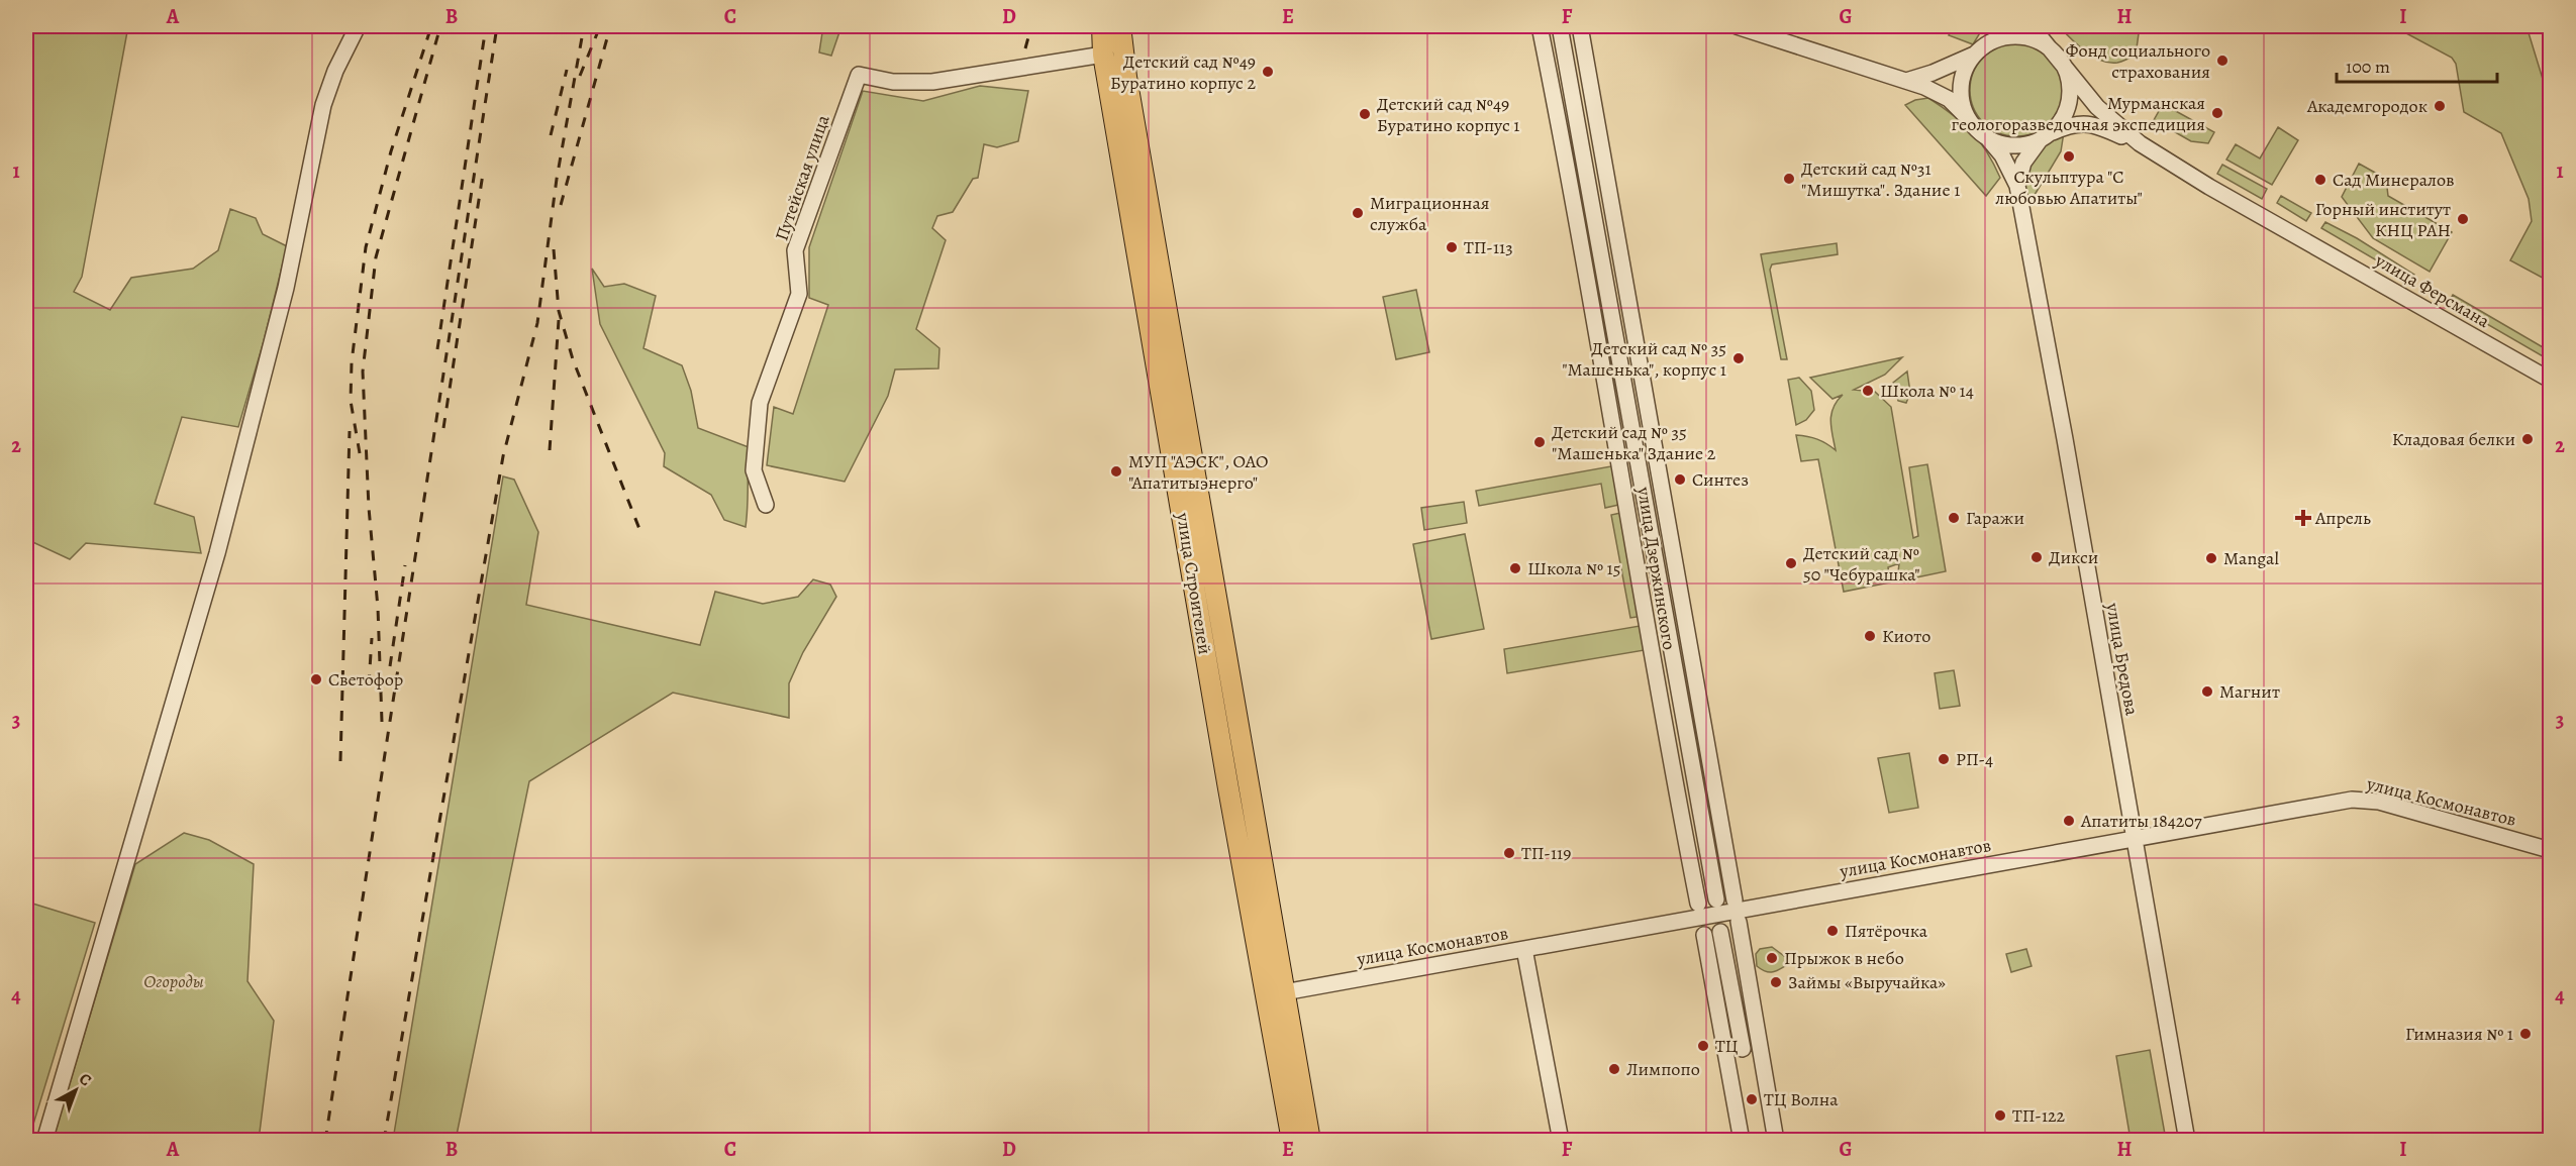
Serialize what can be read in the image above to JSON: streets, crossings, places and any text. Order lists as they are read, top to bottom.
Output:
{
  "streets": {
    "main road": ["улица Строителей"],
    "street": [
      "Путейская улица",
      "улица Ферсмана",
      "улица Дзержинского",
      "улица Бредова",
      "улица Космонавтов"
    ]
  },
  "crossings": [
    ["Путейская улица", "улица Строителей"],
    ["улица Строителей", "улица Космонавтов"],
    ["улица Бредова", "улица Космонавтов"]
  ],
  "parks": ["Огороды"],
  "places": {
    "other": [
      "Фонд социального страхования",
      "Детский сад №49 Буратино корпус 2",
      "Академгородок",
      "Мурманская геологоразведочная экспедиция",
      "Детский сад №49 Буратино корпус 1",
      "Скульптура \"С любовью Апатиты\"",
      "Детский сад №31 \"Мишутка\". Здание 1",
      "Сад Минералов",
      "Миграционная служба",
      "Горный институт КНЦ РАН",
      "ТП-113",
      "Детский сад № 35 \"Машенька\", корпус 1",
      "Школа № 14",
      "Кладовая белки",
      "Детский сад № 35 \"Машенька\" Здание 2",
      "МУП \"АЭСК\", ОАО \"Апатитыэнерго\"",
      "Синтез",
      "Гаражи",
      "Дикси",
      "Mangal",
      "Детский сад № 50 \"Чебурашка\"",
      "Школа № 15",
      "Киото",
      "Светофор",
      "Магнит",
      "РП-4",
      "Апатиты 184207",
      "ТП-119",
      "Пятёрочка",
      "Прыжок в небо",
      "Займы «Выручайка»",
      "Гимназия № 1",
      "ТЦ",
      "Лимпопо",
      "ТЦ Волна",
      "ТП-122"
    ],
    "health": ["Апрель"]
  },
  "scale_bar": "100 m",
  "north": "top right",
  "grid": {
    "columns": [
      "A",
      "B",
      "C",
      "D",
      "E",
      "F",
      "G",
      "H",
      "I"
    ],
    "rows": [
      "1",
      "2",
      "3",
      "4"
    ]
  }
}
